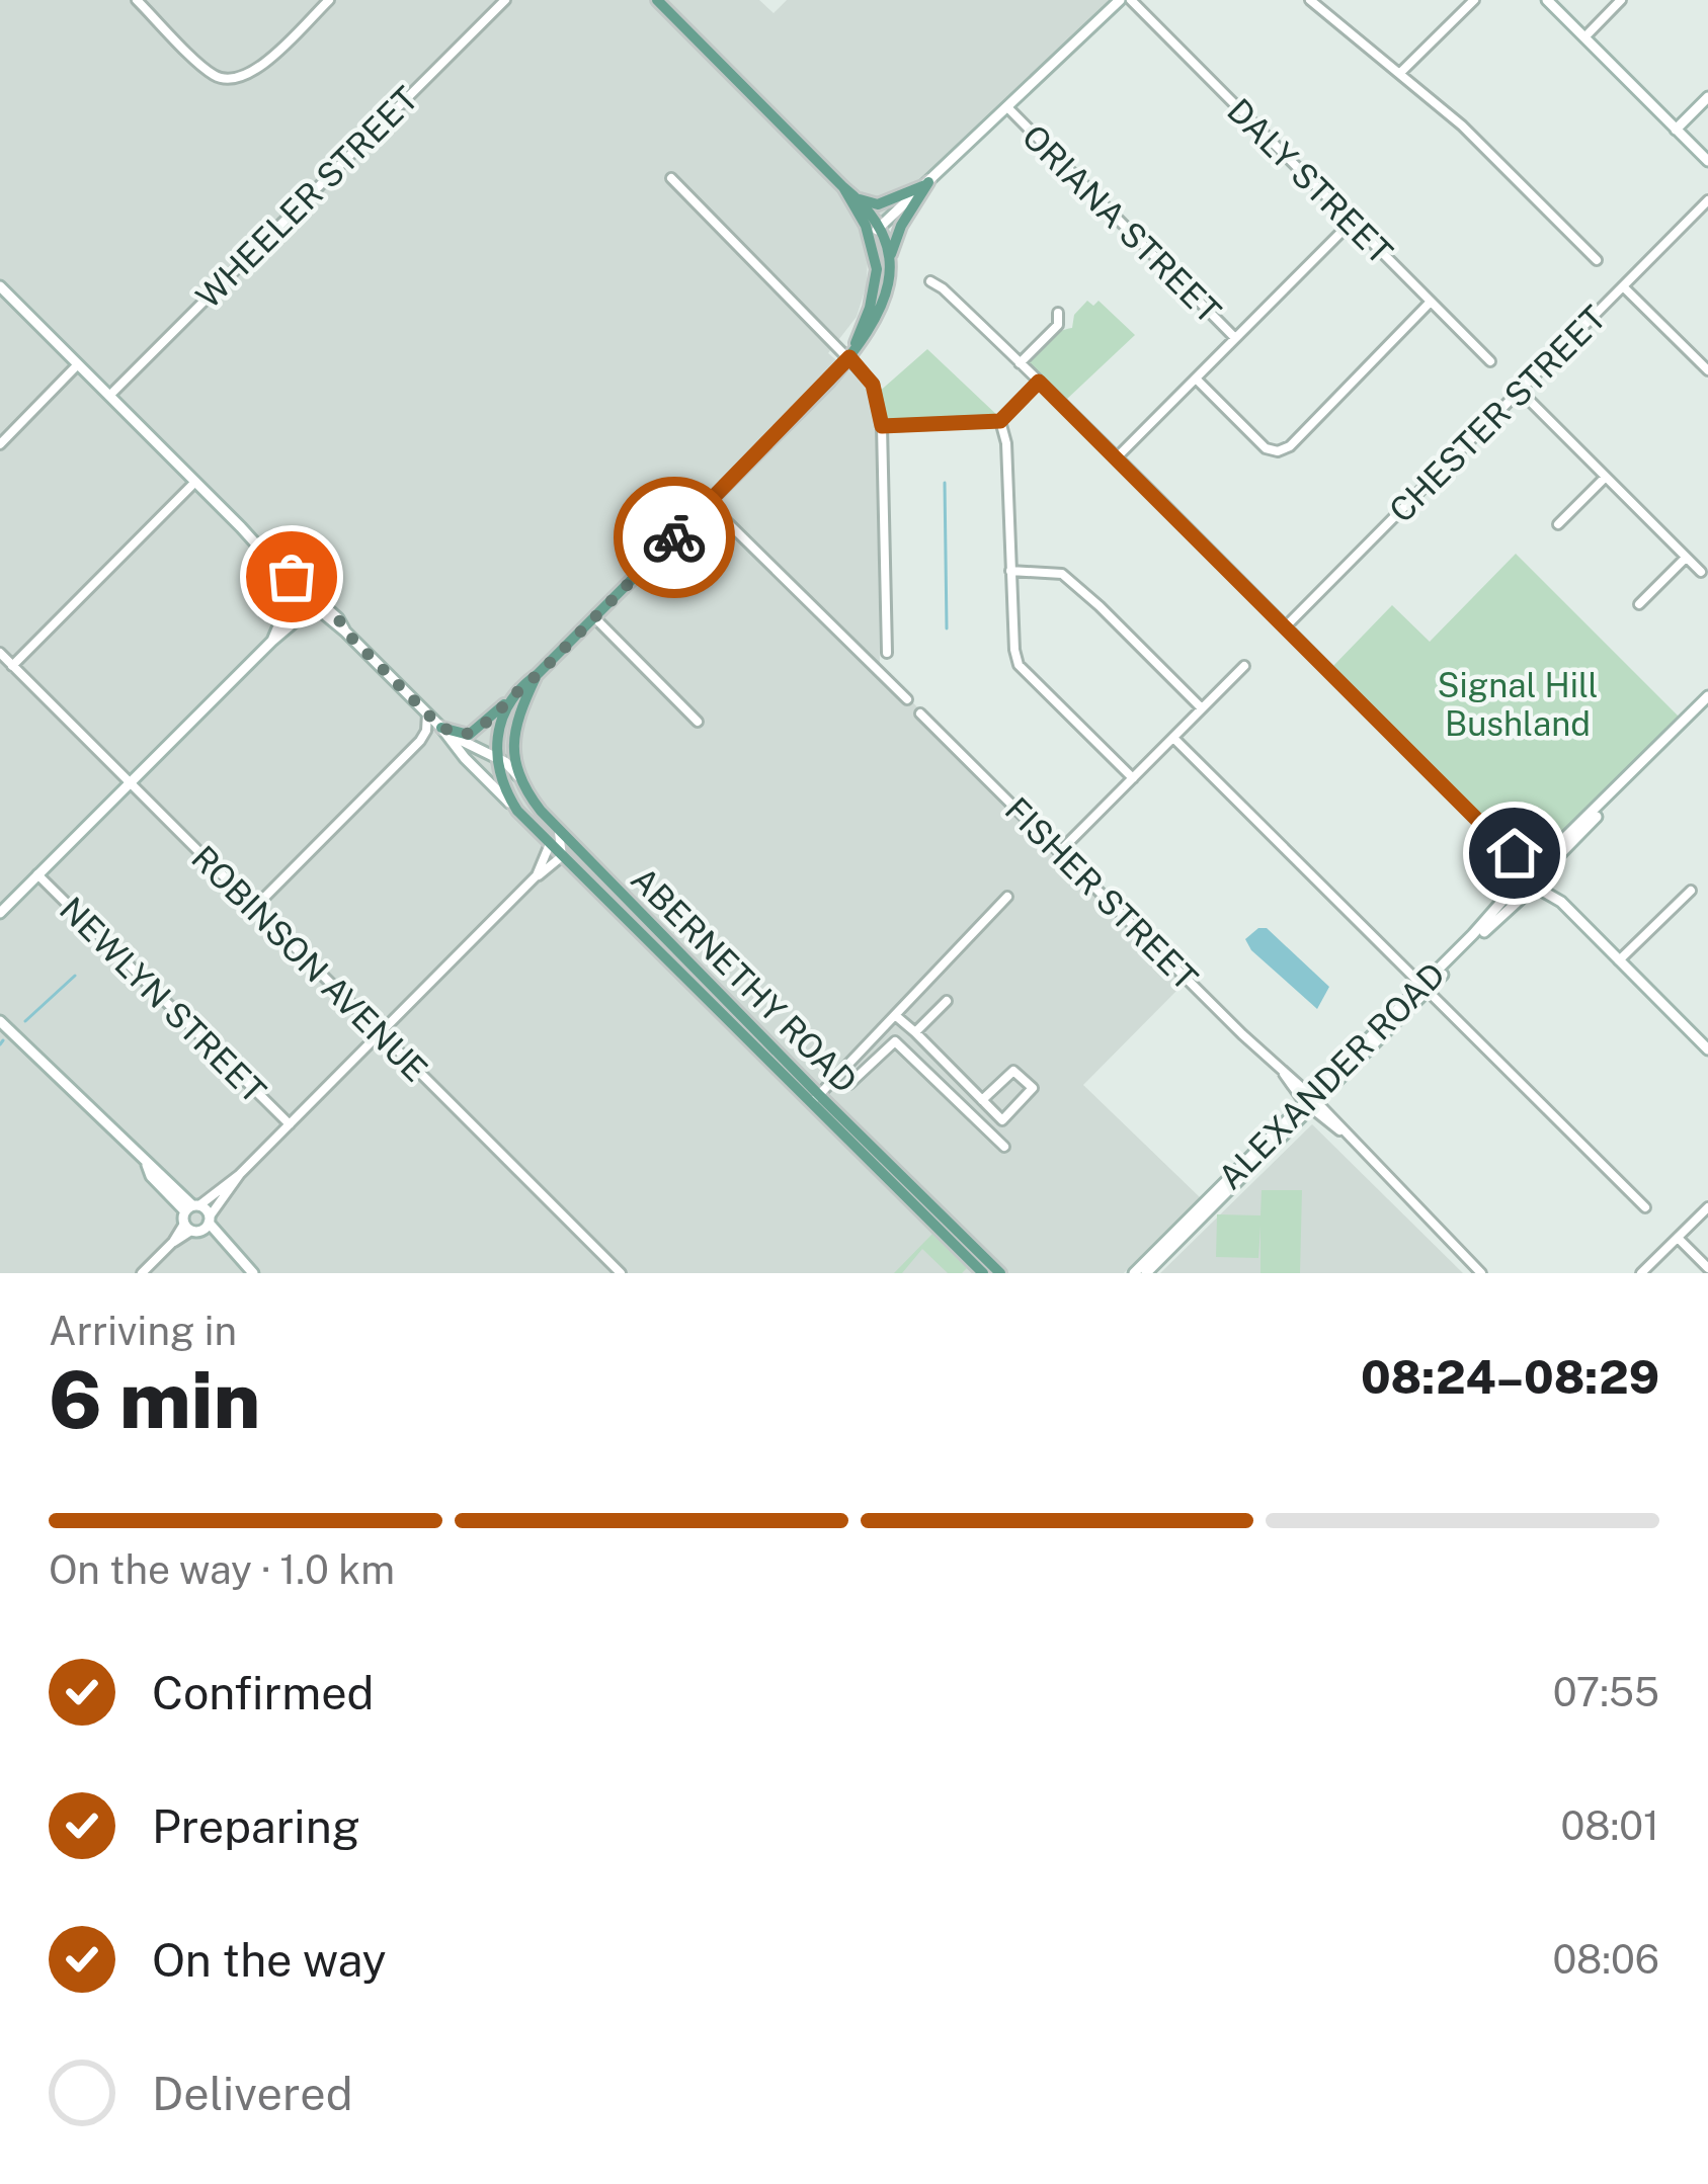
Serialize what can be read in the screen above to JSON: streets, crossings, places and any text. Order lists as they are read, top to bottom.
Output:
{
  "streets": {
    "main road": ["ABERNETHY ROAD", "ALEXANDER ROAD"],
    "street": [
      "DALY STREET",
      "WHEELER STREET",
      "ORIANA STREET",
      "CHESTER STREET",
      "FISHER STREET",
      "ROBINSON AVENUE",
      "NEWLYN STREET"
    ]
  },
  "crossings": [
    ["WHEELER STREET", "ABERNETHY ROAD"],
    ["FISHER STREET", "ALEXANDER ROAD"]
  ],
  "parks": ["Signal Hill Bushland"],
  "page": {
    "heading": ["6 min", "Arriving in", "08:24–08:29"],
    "bar": "On the way · 1.0 km",
    "list": [
      ["Confirmed", "07:55"],
      ["Preparing", "08:01"],
      ["On the way", "08:06"],
      "Delivered"
    ]
  }
}
